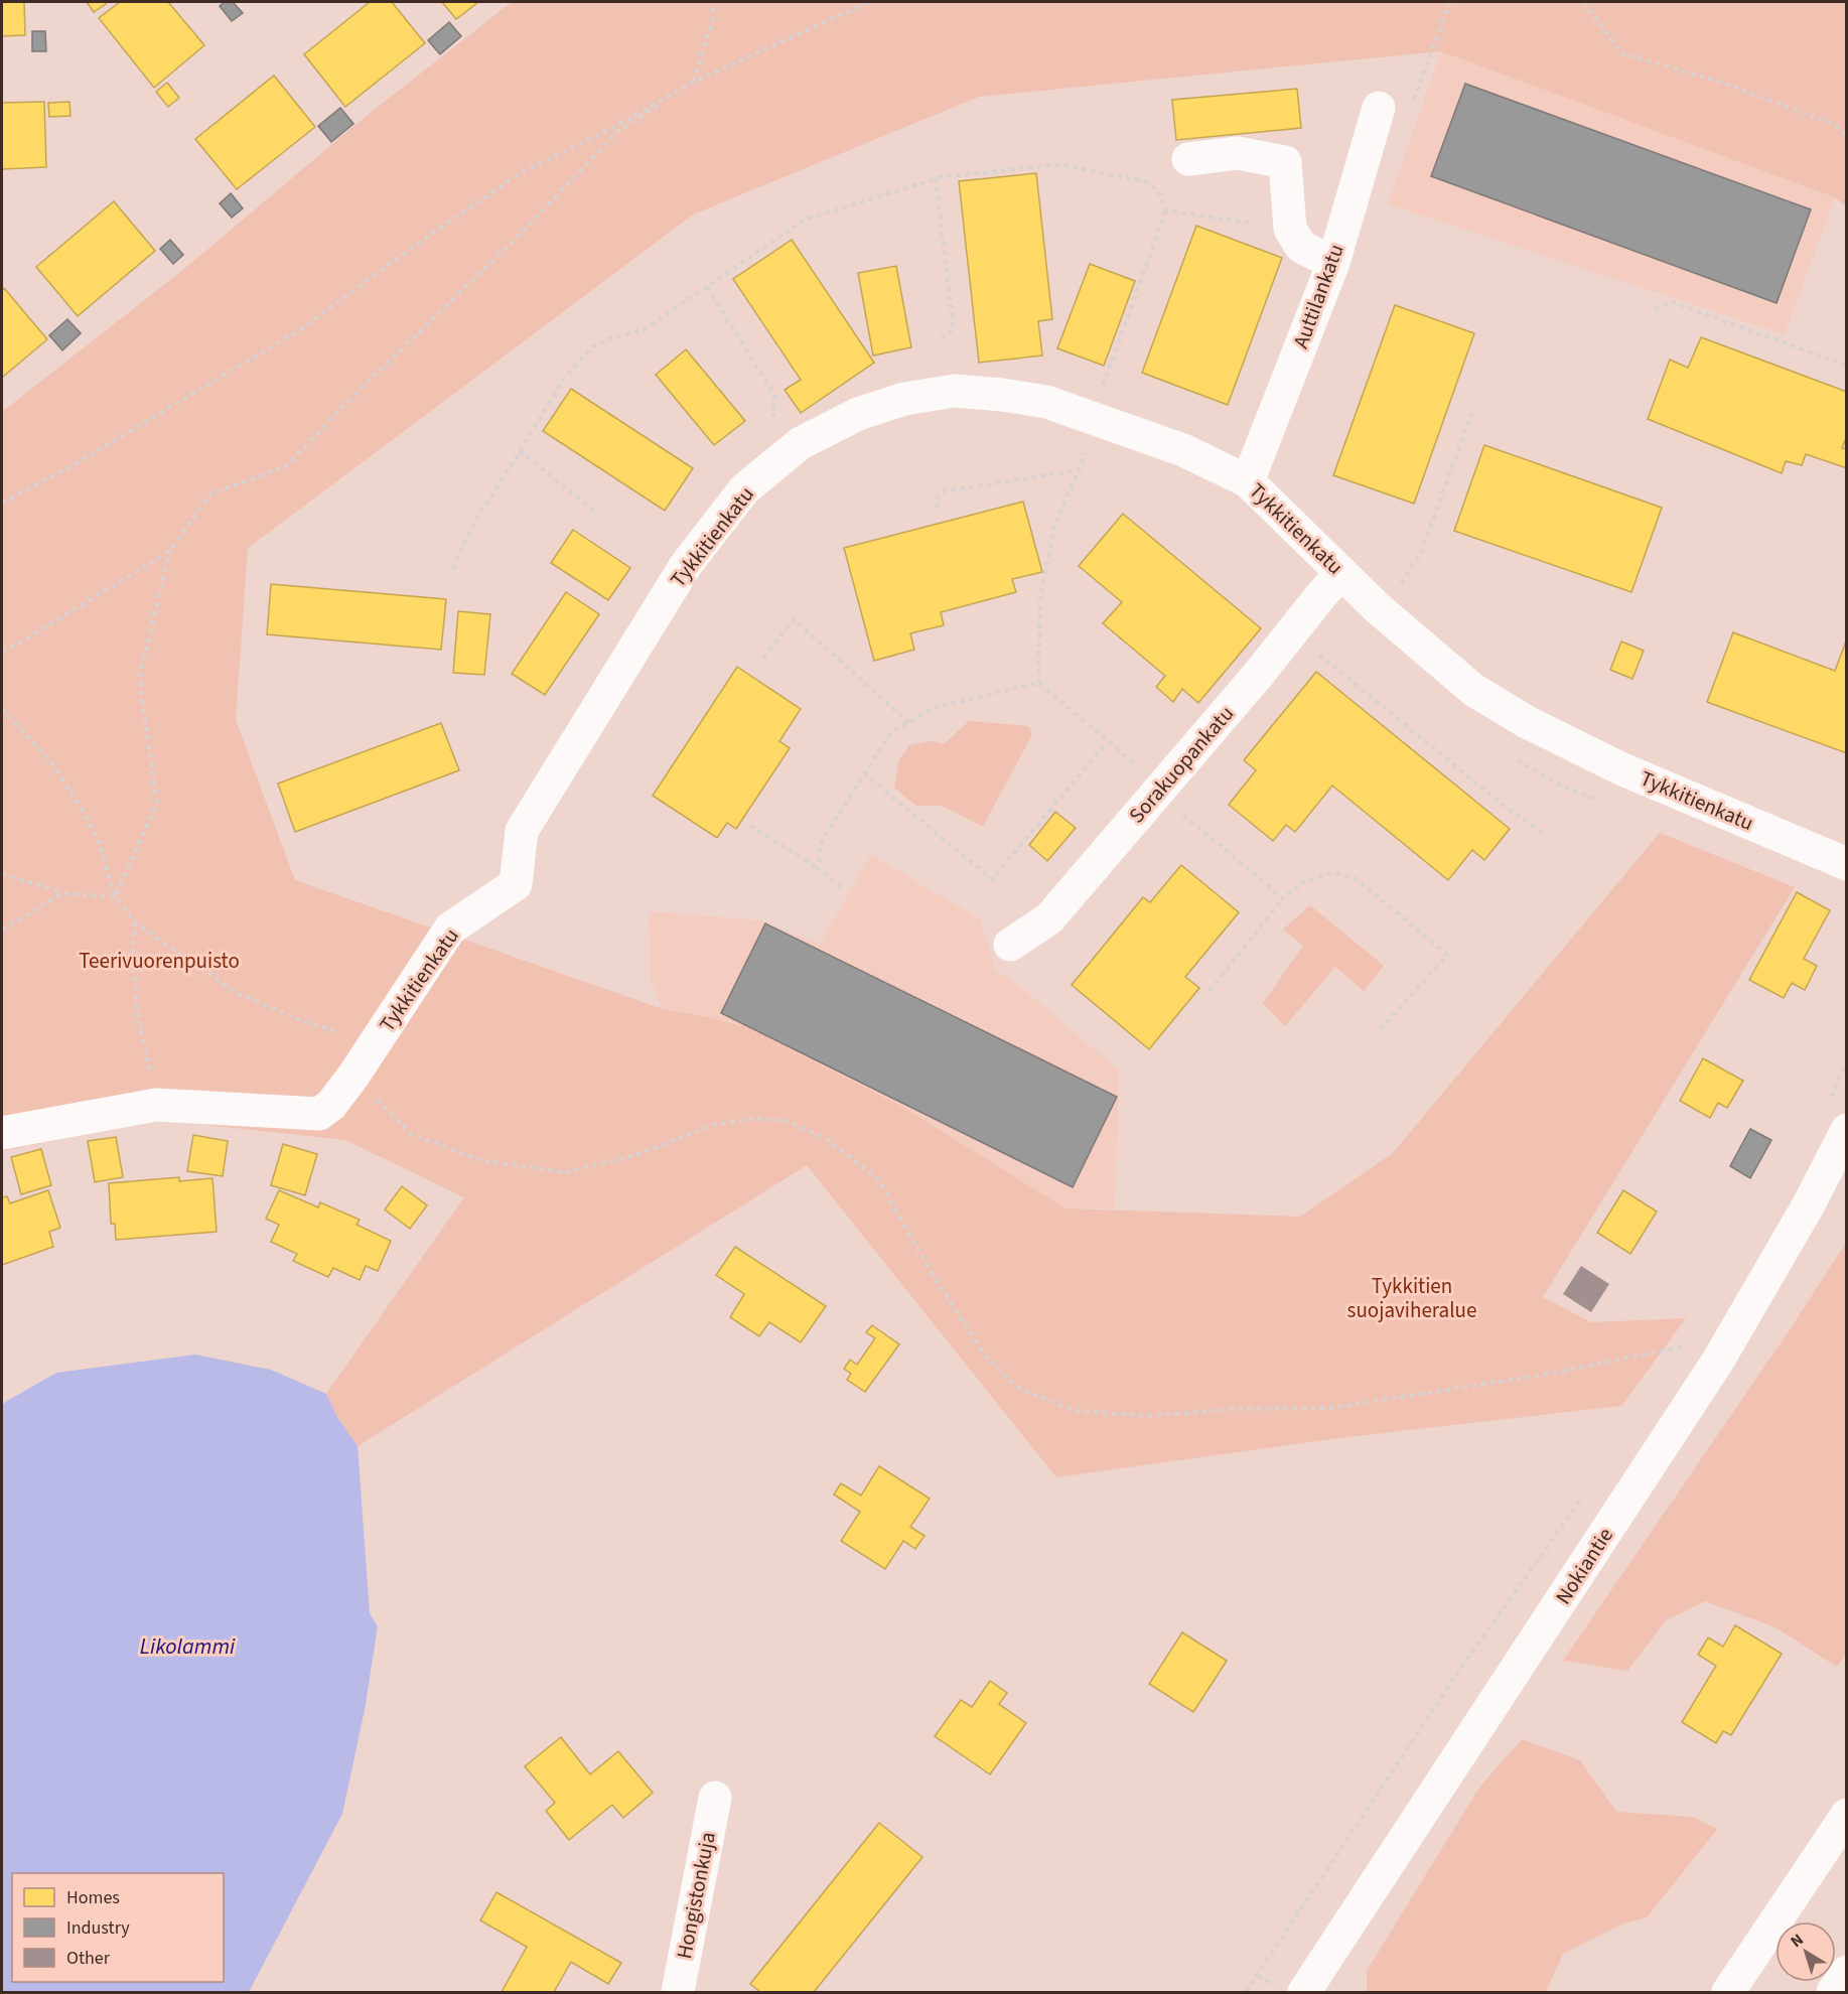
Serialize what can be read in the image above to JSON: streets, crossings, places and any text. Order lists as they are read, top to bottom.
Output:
{
  "streets": {
    "main road": [
      "Auttilankatu",
      "Tykkitienkatu",
      "Sorakuopankatu",
      "Nokiantie",
      "Hongistonkuja"
    ]
  },
  "crossings": [
    ["Auttilankatu", "Tykkitienkatu"],
    ["Tykkitienkatu", "Sorakuopankatu"]
  ],
  "water": ["Likolammi"],
  "parks": ["Teerivuorenpuisto", "Tykkitien suojaviheralue"],
  "legend": ["Homes", "Industry", "Other"],
  "north": "top left"
}
